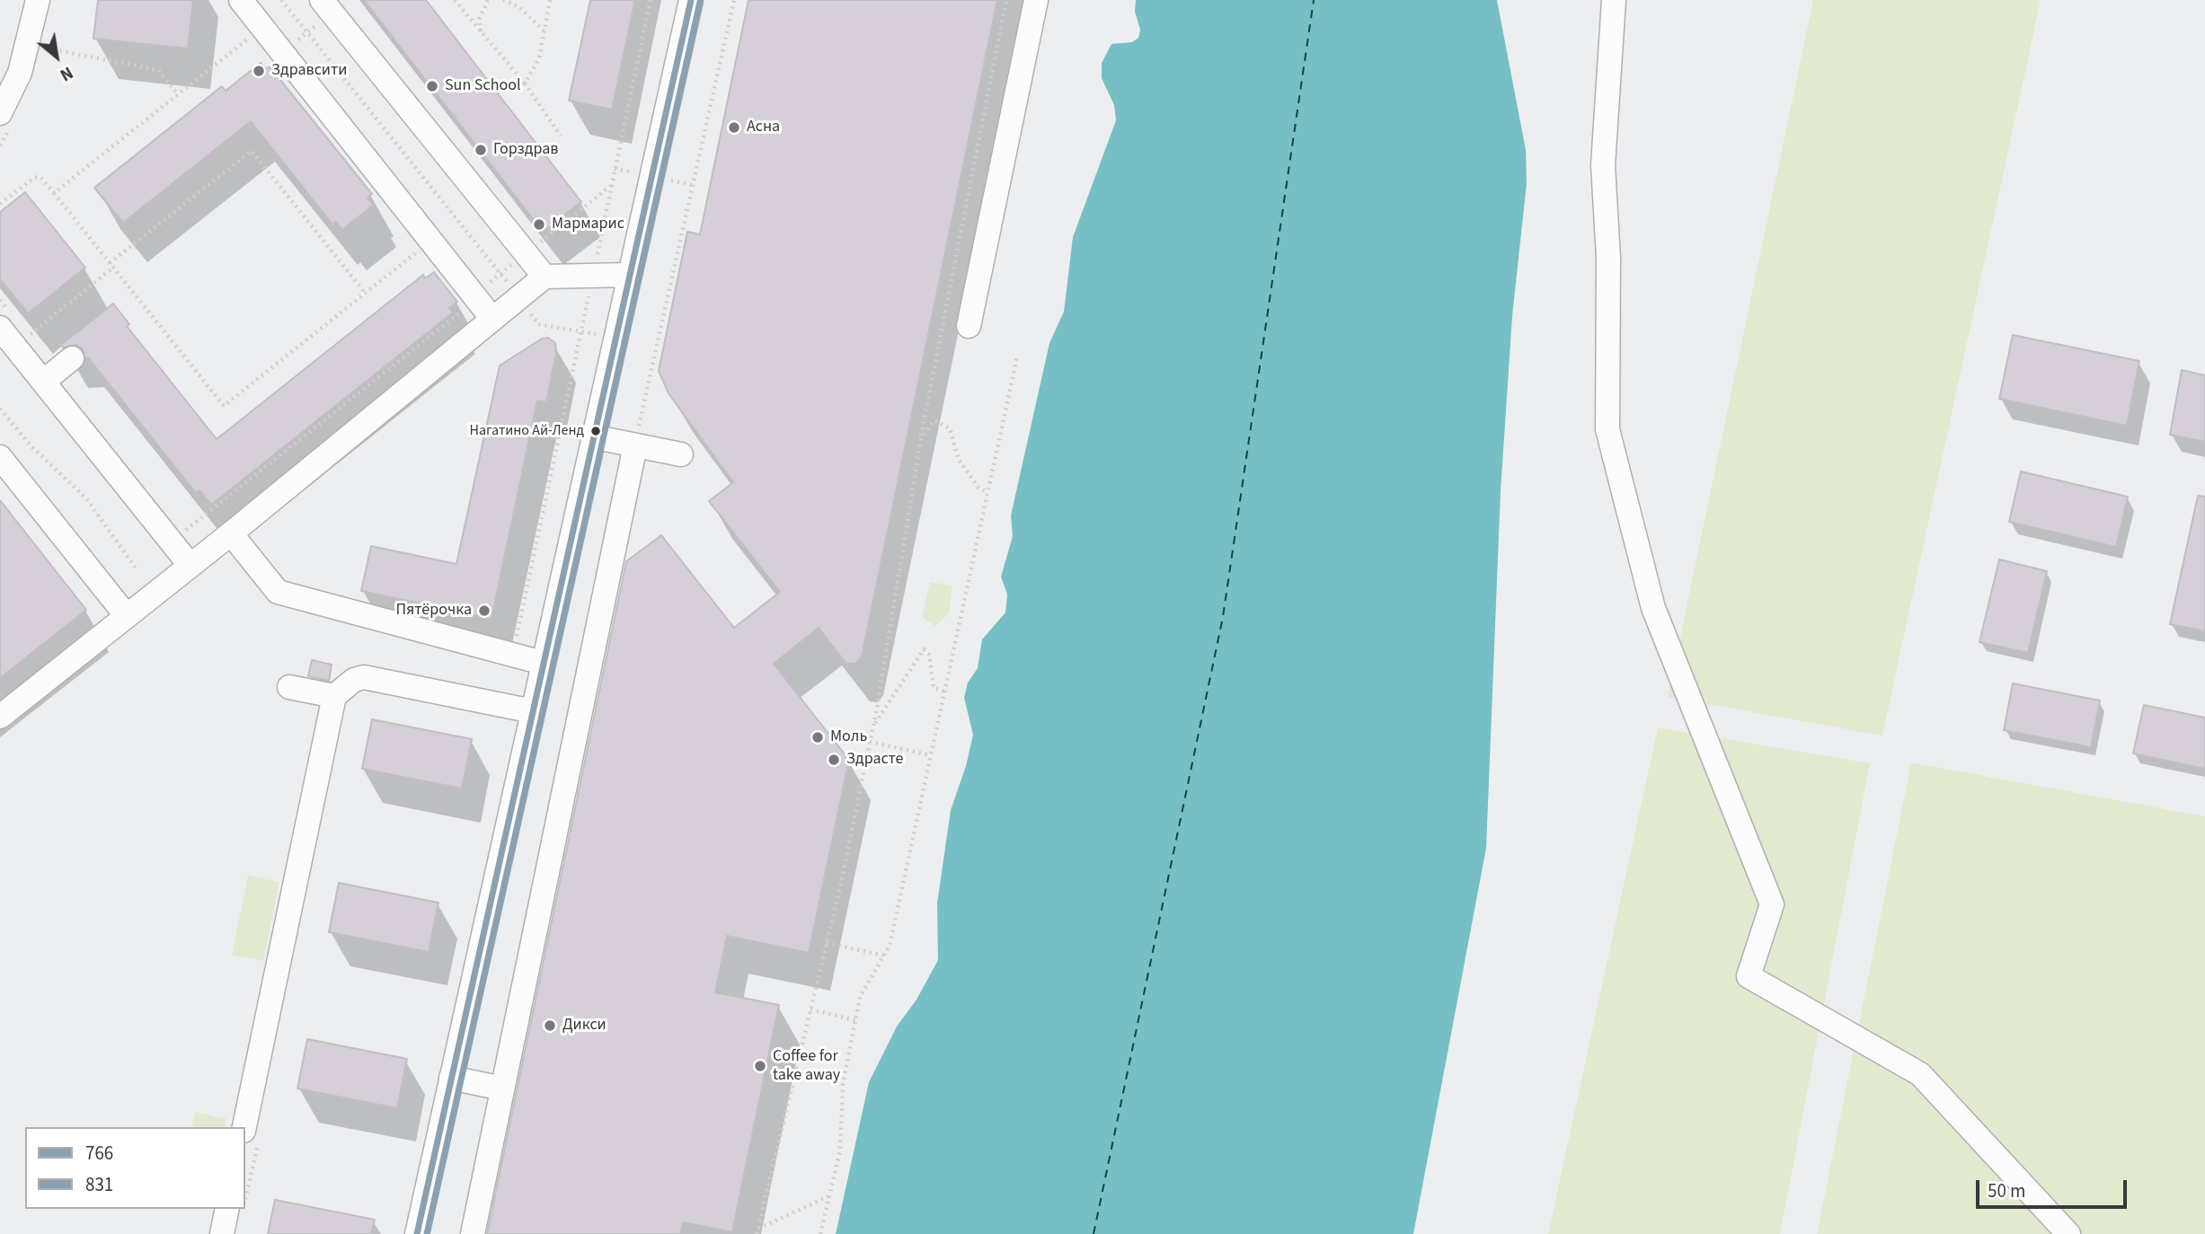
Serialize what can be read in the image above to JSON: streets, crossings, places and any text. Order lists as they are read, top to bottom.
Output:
{
  "places": [
    "Здравсити",
    "Sun School",
    "Асна",
    "Горздрав",
    "Мармарис",
    "Нагатино Ай-Ленд",
    "Пятёрочка",
    "Моль",
    "Здрасте",
    "Дикси",
    "Coffee for take away"
  ],
  "lines": ["transit line 766", "transit line 831"],
  "legend": ["766", "831"],
  "scale_bar": "50 m",
  "north": "bottom right"
}
